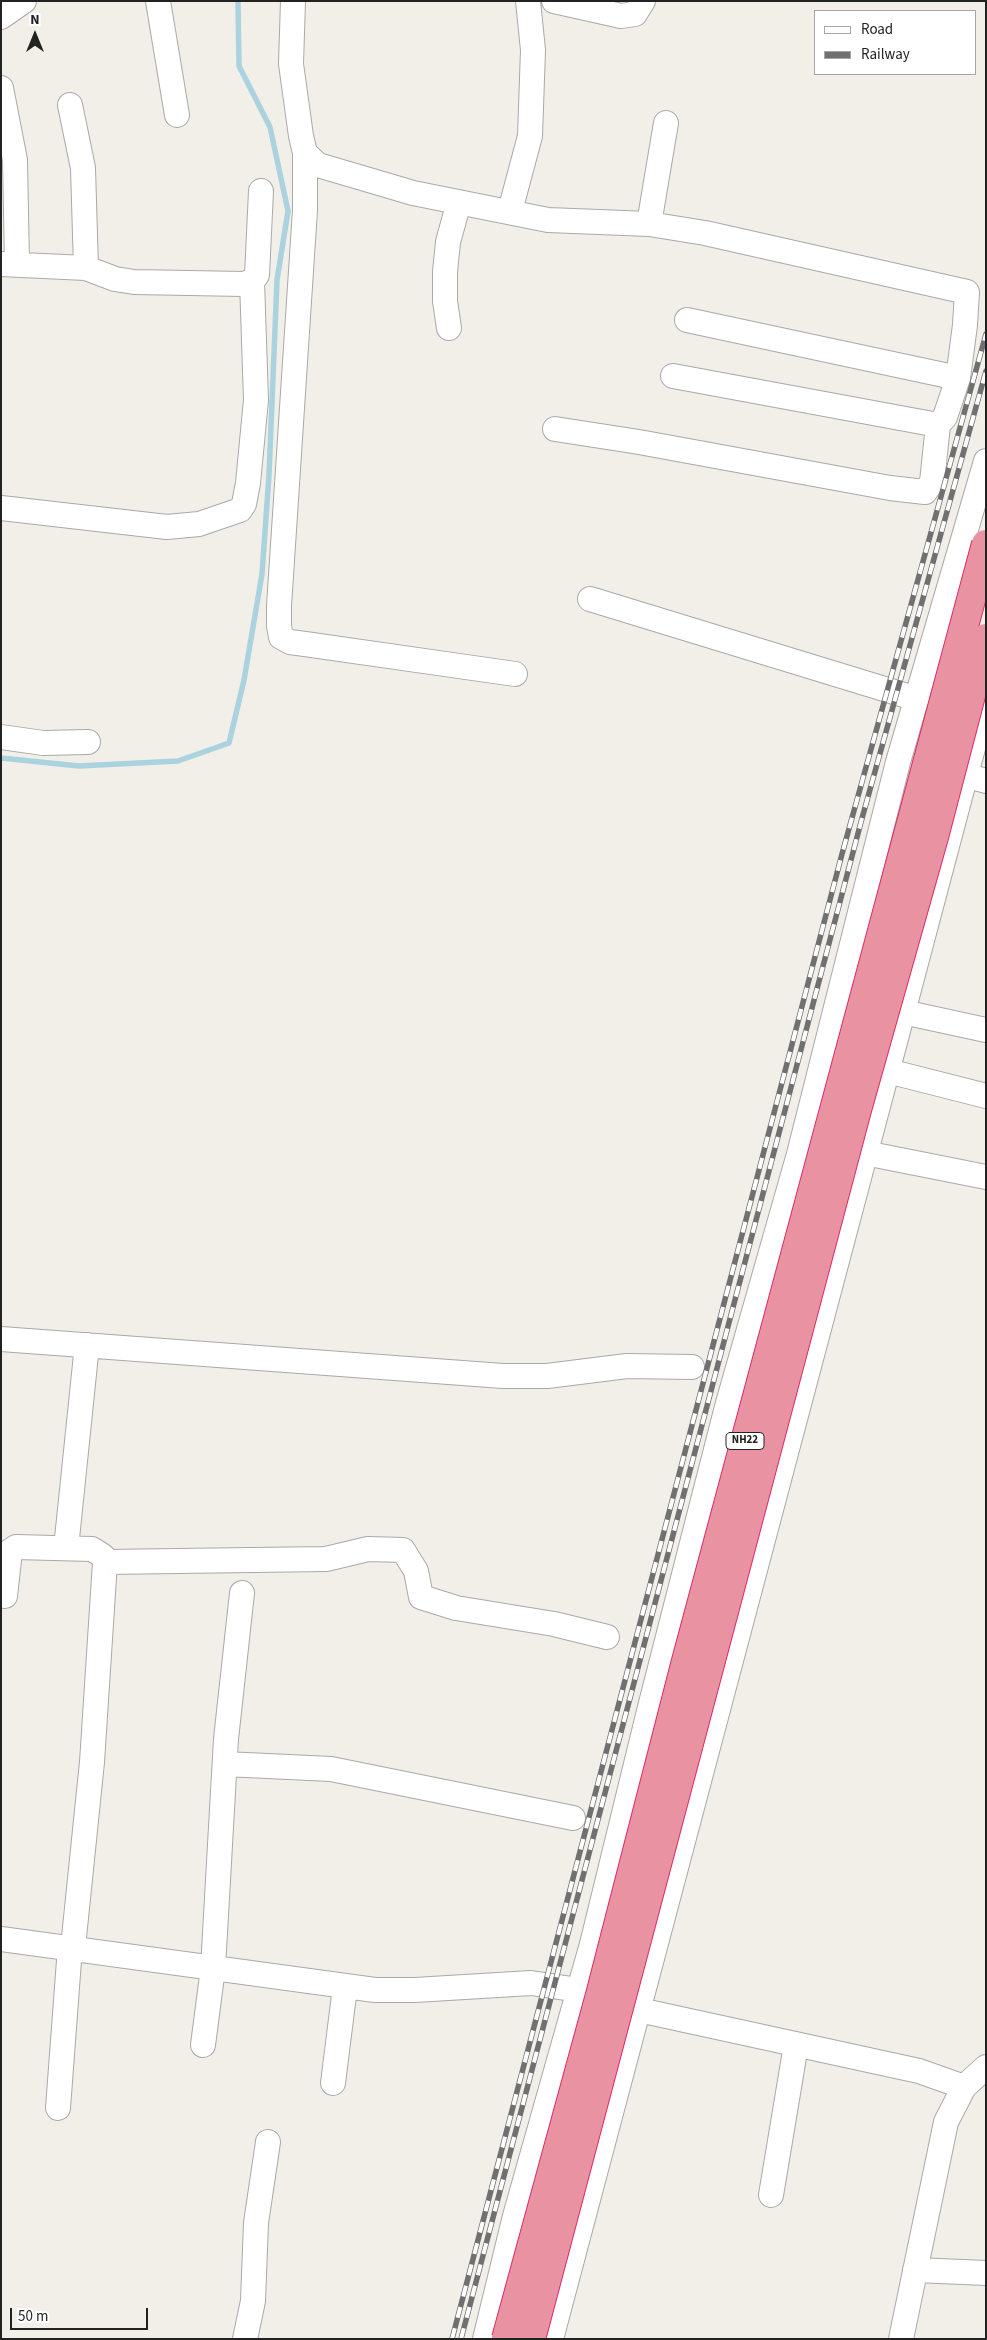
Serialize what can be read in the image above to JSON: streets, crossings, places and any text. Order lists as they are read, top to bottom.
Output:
{
  "streets": {
    "highway": ["NH22"]
  },
  "legend": ["Road", "Railway"],
  "scale_bar": "50 m",
  "north": "top"
}
